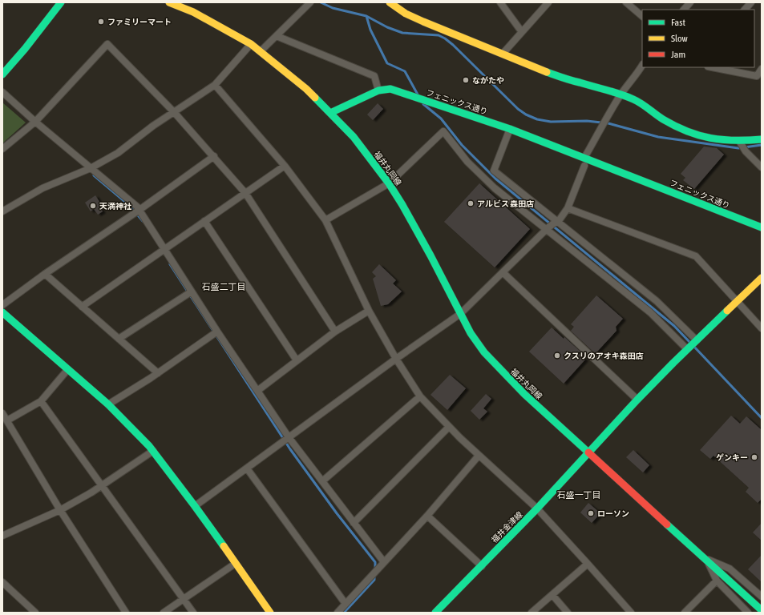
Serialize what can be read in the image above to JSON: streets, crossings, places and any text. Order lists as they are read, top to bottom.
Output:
{
  "streets": {
    "street": ["フェニックス通り", "福井丸岡線", "福井金津線"]
  },
  "crossings": [
    ["フェニックス通り", "福井丸岡線"],
    ["福井丸岡線", "福井金津線"]
  ],
  "districts": ["石盛二丁目", "石盛一丁目"],
  "places": [
    "ファミリーマート",
    "ながたや",
    "アルビス 森田店",
    "天満神社",
    "クスリのアオキ森田店",
    "ゲンキー",
    "ローソン"
  ],
  "legend": ["Fast", "Slow", "Jam"]
}
